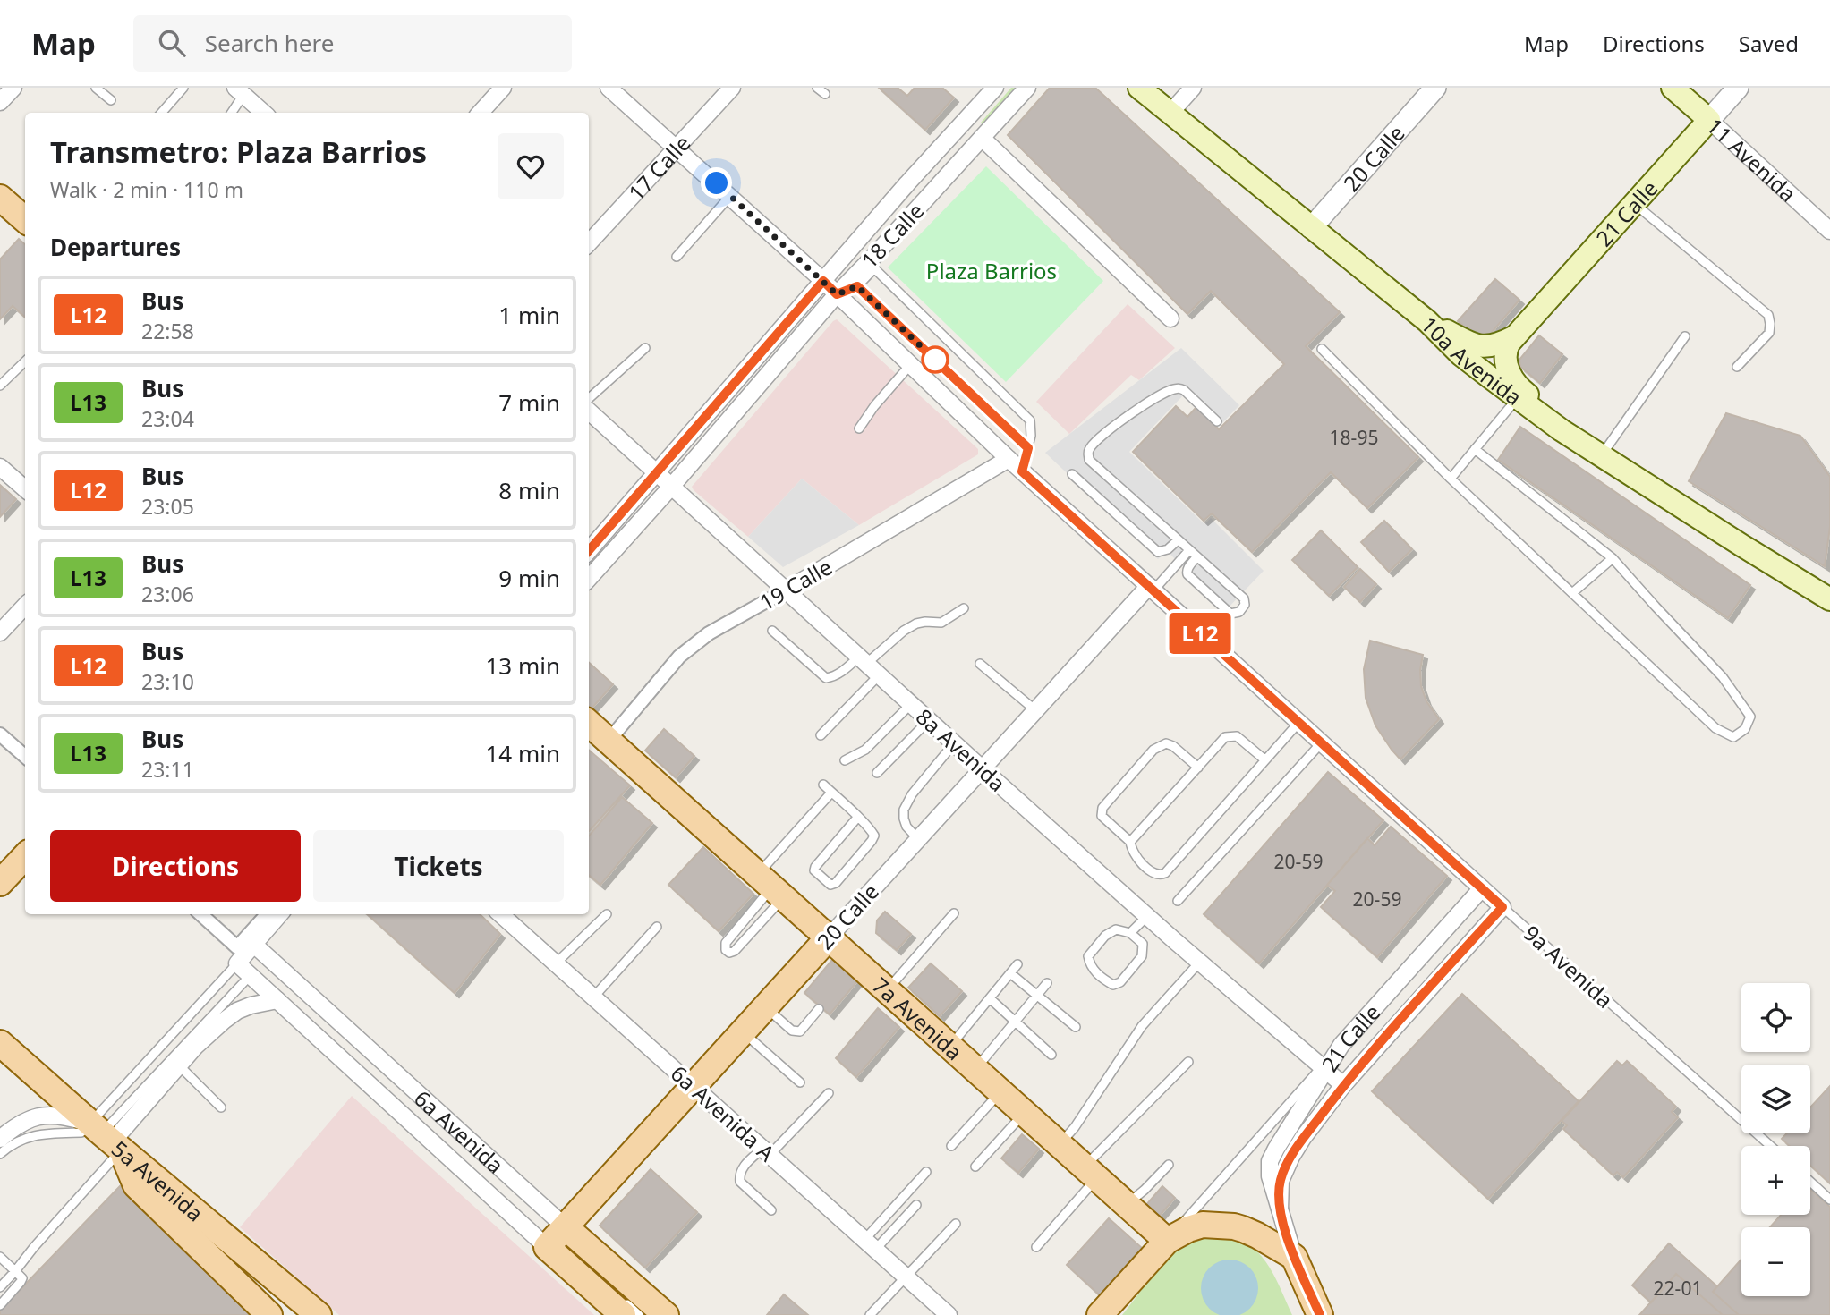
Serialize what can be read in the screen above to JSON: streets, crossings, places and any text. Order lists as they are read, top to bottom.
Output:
{
  "streets": {
    "main road": [
      "20 Calle",
      "11 Avenida",
      "21 Calle",
      "10a Avenida",
      "7a Avenida",
      "6a Avenida",
      "5a Avenida"
    ],
    "street": [
      "17 Calle",
      "18 Calle",
      "19 Calle",
      "8a Avenida",
      "9a Avenida",
      "6a Avenida A"
    ]
  },
  "crossings": [
    ["20 Calle", "10a Avenida"],
    ["20 Calle", "8a Avenida"],
    ["20 Calle", "9a Avenida"],
    ["20 Calle", "7a Avenida"],
    ["20 Calle", "6a Avenida A"],
    ["20 Calle", "6a Avenida"],
    ["11 Avenida", "21 Calle"],
    ["17 Calle", "9a Avenida"],
    ["21 Calle", "10a Avenida"],
    ["21 Calle", "8a Avenida"],
    ["21 Calle", "9a Avenida"],
    ["21 Calle", "7a Avenida"],
    ["18 Calle", "8a Avenida"],
    ["18 Calle", "9a Avenida"],
    ["19 Calle", "8a Avenida"],
    ["19 Calle", "9a Avenida"],
    ["19 Calle", "7a Avenida"]
  ],
  "parks": ["Plaza Barrios"],
  "lines": ["bus line L12"],
  "house_numbers": [
    "18-95",
    "20-59",
    "20-59",
    "22-01"
  ],
  "page": {
    "header": "Map",
    "search": "Search here",
    "nav": ["Map", "Directions", "Saved"],
    "on_map": "L12",
    "heading": [
      ["Transmetro: Plaza Barrios", "Walk · 2 min · 110 m"],
      "Departures"
    ],
    "list": [
      {
        "mark": "L12",
        "name": "Bus",
        "note": "22:58",
        "value": "1 min"
      },
      {
        "mark": "L13",
        "name": "Bus",
        "note": "23:04",
        "value": "7 min"
      },
      {
        "mark": "L12",
        "name": "Bus",
        "note": "23:05",
        "value": "8 min"
      },
      {
        "mark": "L13",
        "name": "Bus",
        "note": "23:06",
        "value": "9 min"
      },
      {
        "mark": "L12",
        "name": "Bus",
        "note": "23:10",
        "value": "13 min"
      },
      {
        "mark": "L13",
        "name": "Bus",
        "note": "23:11",
        "value": "14 min"
      }
    ],
    "buttons": ["Directions", "Tickets"],
    "map_buttons": ["+", "−"]
  }
}
